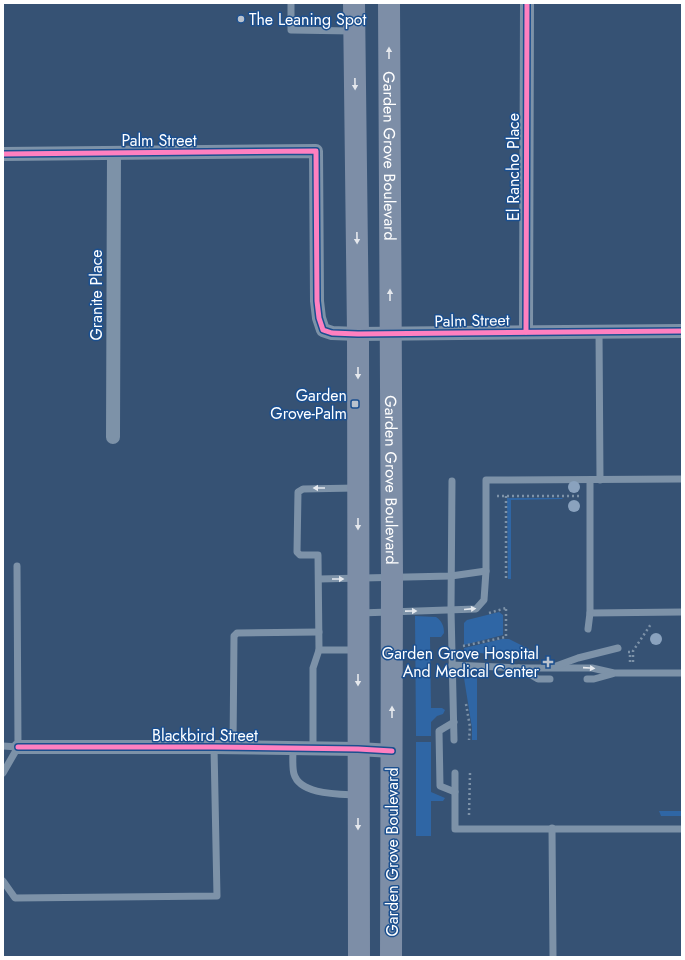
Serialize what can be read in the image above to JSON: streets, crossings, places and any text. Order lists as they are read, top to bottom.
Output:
{
  "streets": {
    "main road": ["Garden Grove Boulevard"],
    "street": [
      "Palm Street",
      "El Rancho Place",
      "Granite Place",
      "Blackbird Street"
    ]
  },
  "crossings": [
    ["Palm Street", "Garden Grove Boulevard"],
    ["Palm Street", "El Rancho Place"],
    ["Palm Street", "Granite Place"],
    ["Garden Grove Boulevard", "Blackbird Street"]
  ],
  "places": {
    "other": ["The Leaning Spot"],
    "transit": ["Garden Grove-Palm"],
    "health": ["Garden Grove Hospital And Medical Center"]
  }
}
